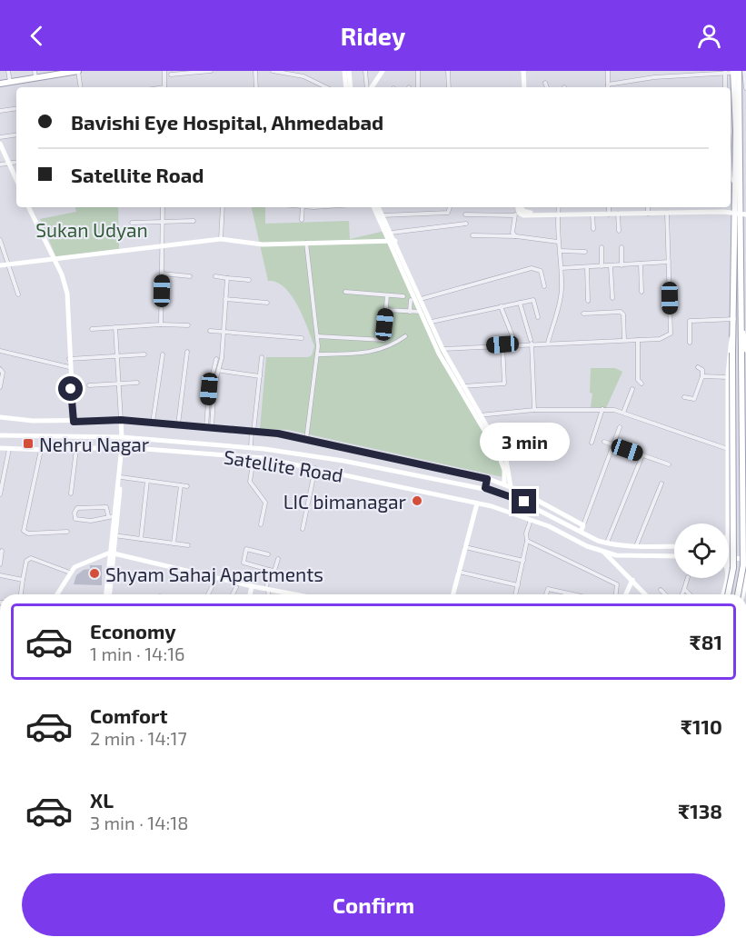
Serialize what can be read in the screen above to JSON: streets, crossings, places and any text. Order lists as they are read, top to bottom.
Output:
{
  "streets": {
    "street": ["Satellite Road"]
  },
  "parks": ["Sukan Udyan"],
  "places": {
    "transit": ["Nehru Nagar"],
    "other": ["LIC bimanagar", "Shyam Sahaj Apartments"]
  },
  "page": {
    "header": "Ridey",
    "banner": ["Bavishi Eye Hospital, Ahmedabad", "Satellite Road"],
    "bubble": "3 min",
    "list": [
      {
        "name": "Economy",
        "note": "1 min · 14:16",
        "value": "₹81"
      },
      {
        "name": "Comfort",
        "note": "2 min · 14:17",
        "value": "₹110"
      },
      {
        "name": "XL",
        "note": "3 min · 14:18",
        "value": "₹138"
      }
    ],
    "buttons": "Confirm"
  }
}
